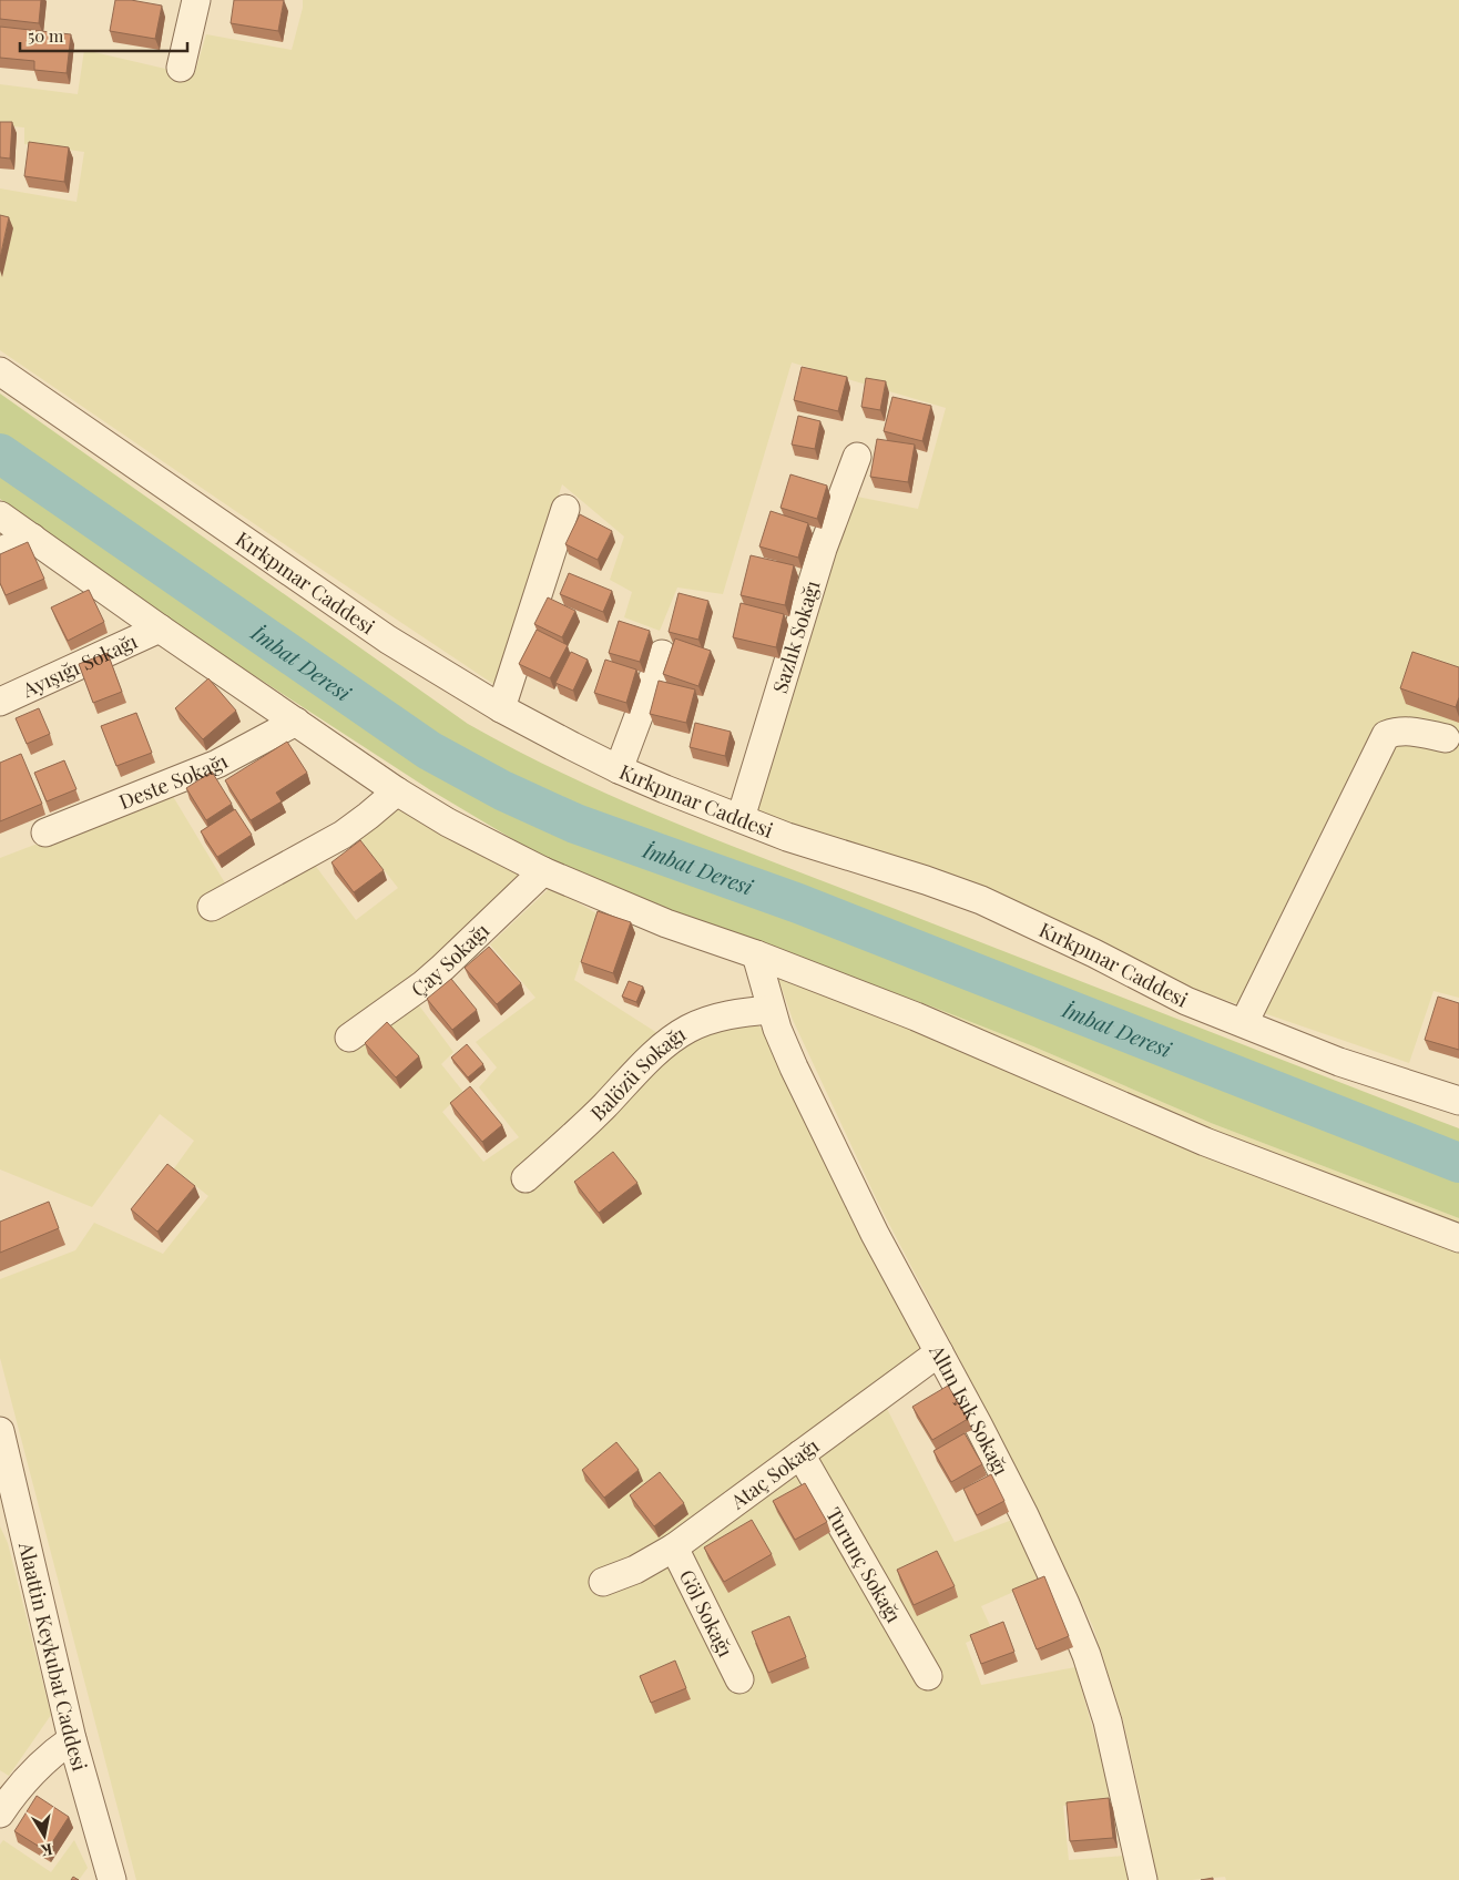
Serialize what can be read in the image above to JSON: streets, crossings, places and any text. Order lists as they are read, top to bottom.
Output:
{
  "streets": {
    "street": [
      "Kırkpınar Caddesi",
      "Sazlık Sokağı",
      "Ayışığı Sokağı",
      "Deste Sokağı",
      "Çay Sokağı",
      "Balözü Sokağı",
      "Altın Işık Sokağı",
      "Ataç Sokağı",
      "Turunç Sokağı",
      "Göl Sokağı",
      "Alaattin Keykubat Caddesi"
    ]
  },
  "crossings": [
    ["Kırkpınar Caddesi", "Sazlık Sokağı"],
    ["Balözü Sokağı", "Altın Işık Sokağı"],
    ["Altın Işık Sokağı", "Ataç Sokağı"],
    ["Ataç Sokağı", "Turunç Sokağı"],
    ["Ataç Sokağı", "Göl Sokağı"]
  ],
  "water": ["İmbat Deresi"],
  "scale_bar": "50 m",
  "north": "bottom"
}
